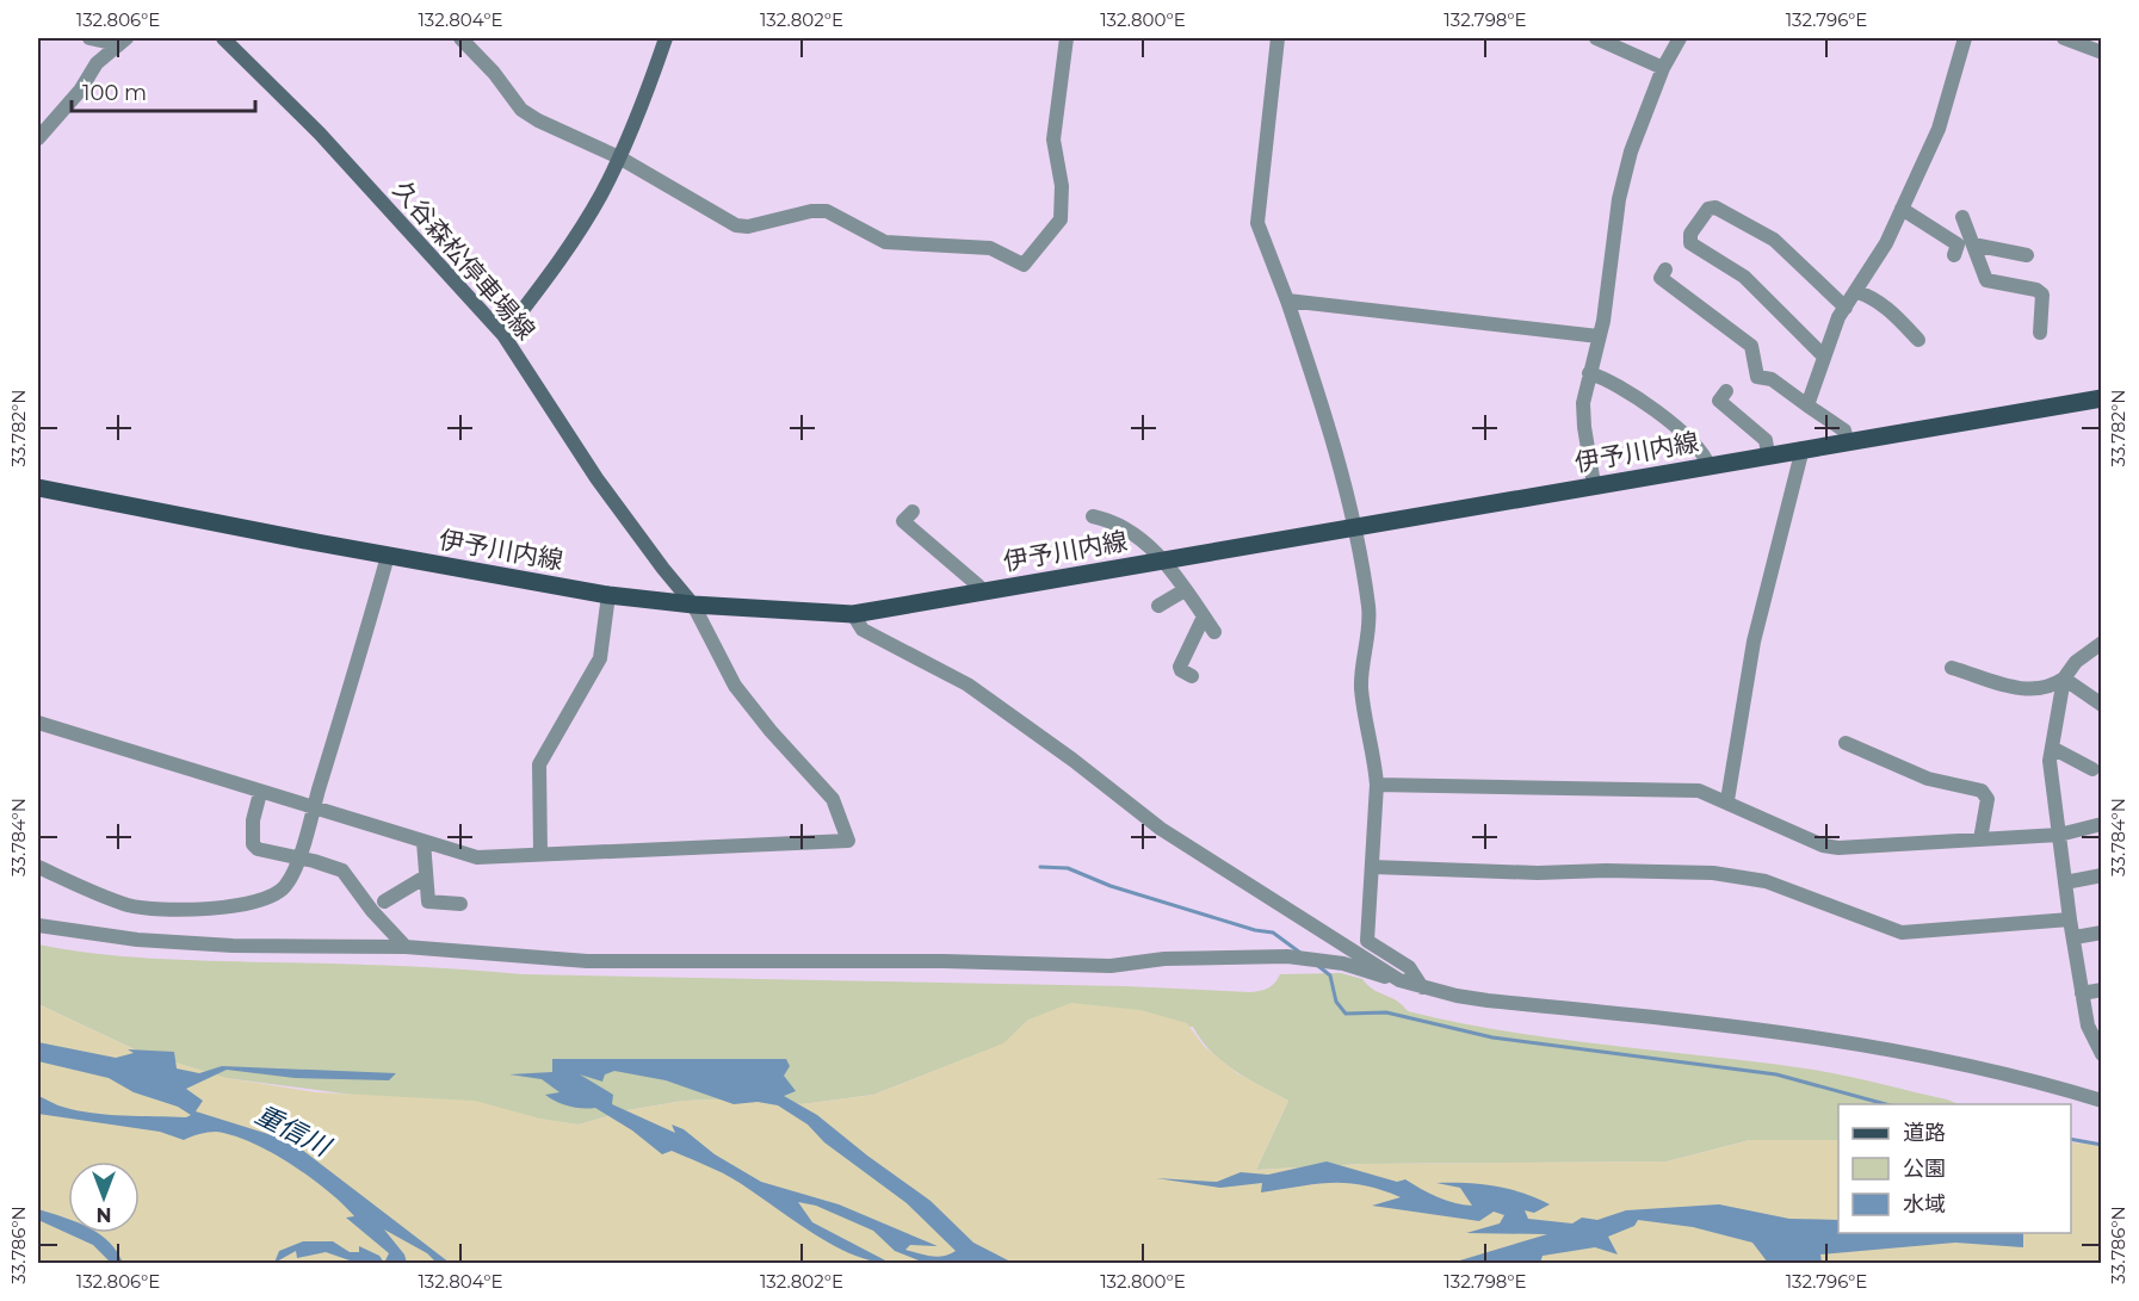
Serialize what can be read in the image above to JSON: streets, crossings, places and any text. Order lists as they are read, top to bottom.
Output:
{
  "streets": {
    "main road": ["久谷森松停車場線", "伊予川内線"]
  },
  "crossings": [
    ["久谷森松停車場線", "伊予川内線"]
  ],
  "water": ["重信川"],
  "legend": ["道路", "公園", "水域"],
  "scale_bar": "100 m",
  "north": "bottom",
  "coordinates": [
    "132.806°E",
    "132.804°E",
    "132.802°E",
    "132.800°E",
    "132.798°E",
    "132.796°E",
    "33.782°N",
    "33.784°N",
    "33.786°N"
  ]
}
